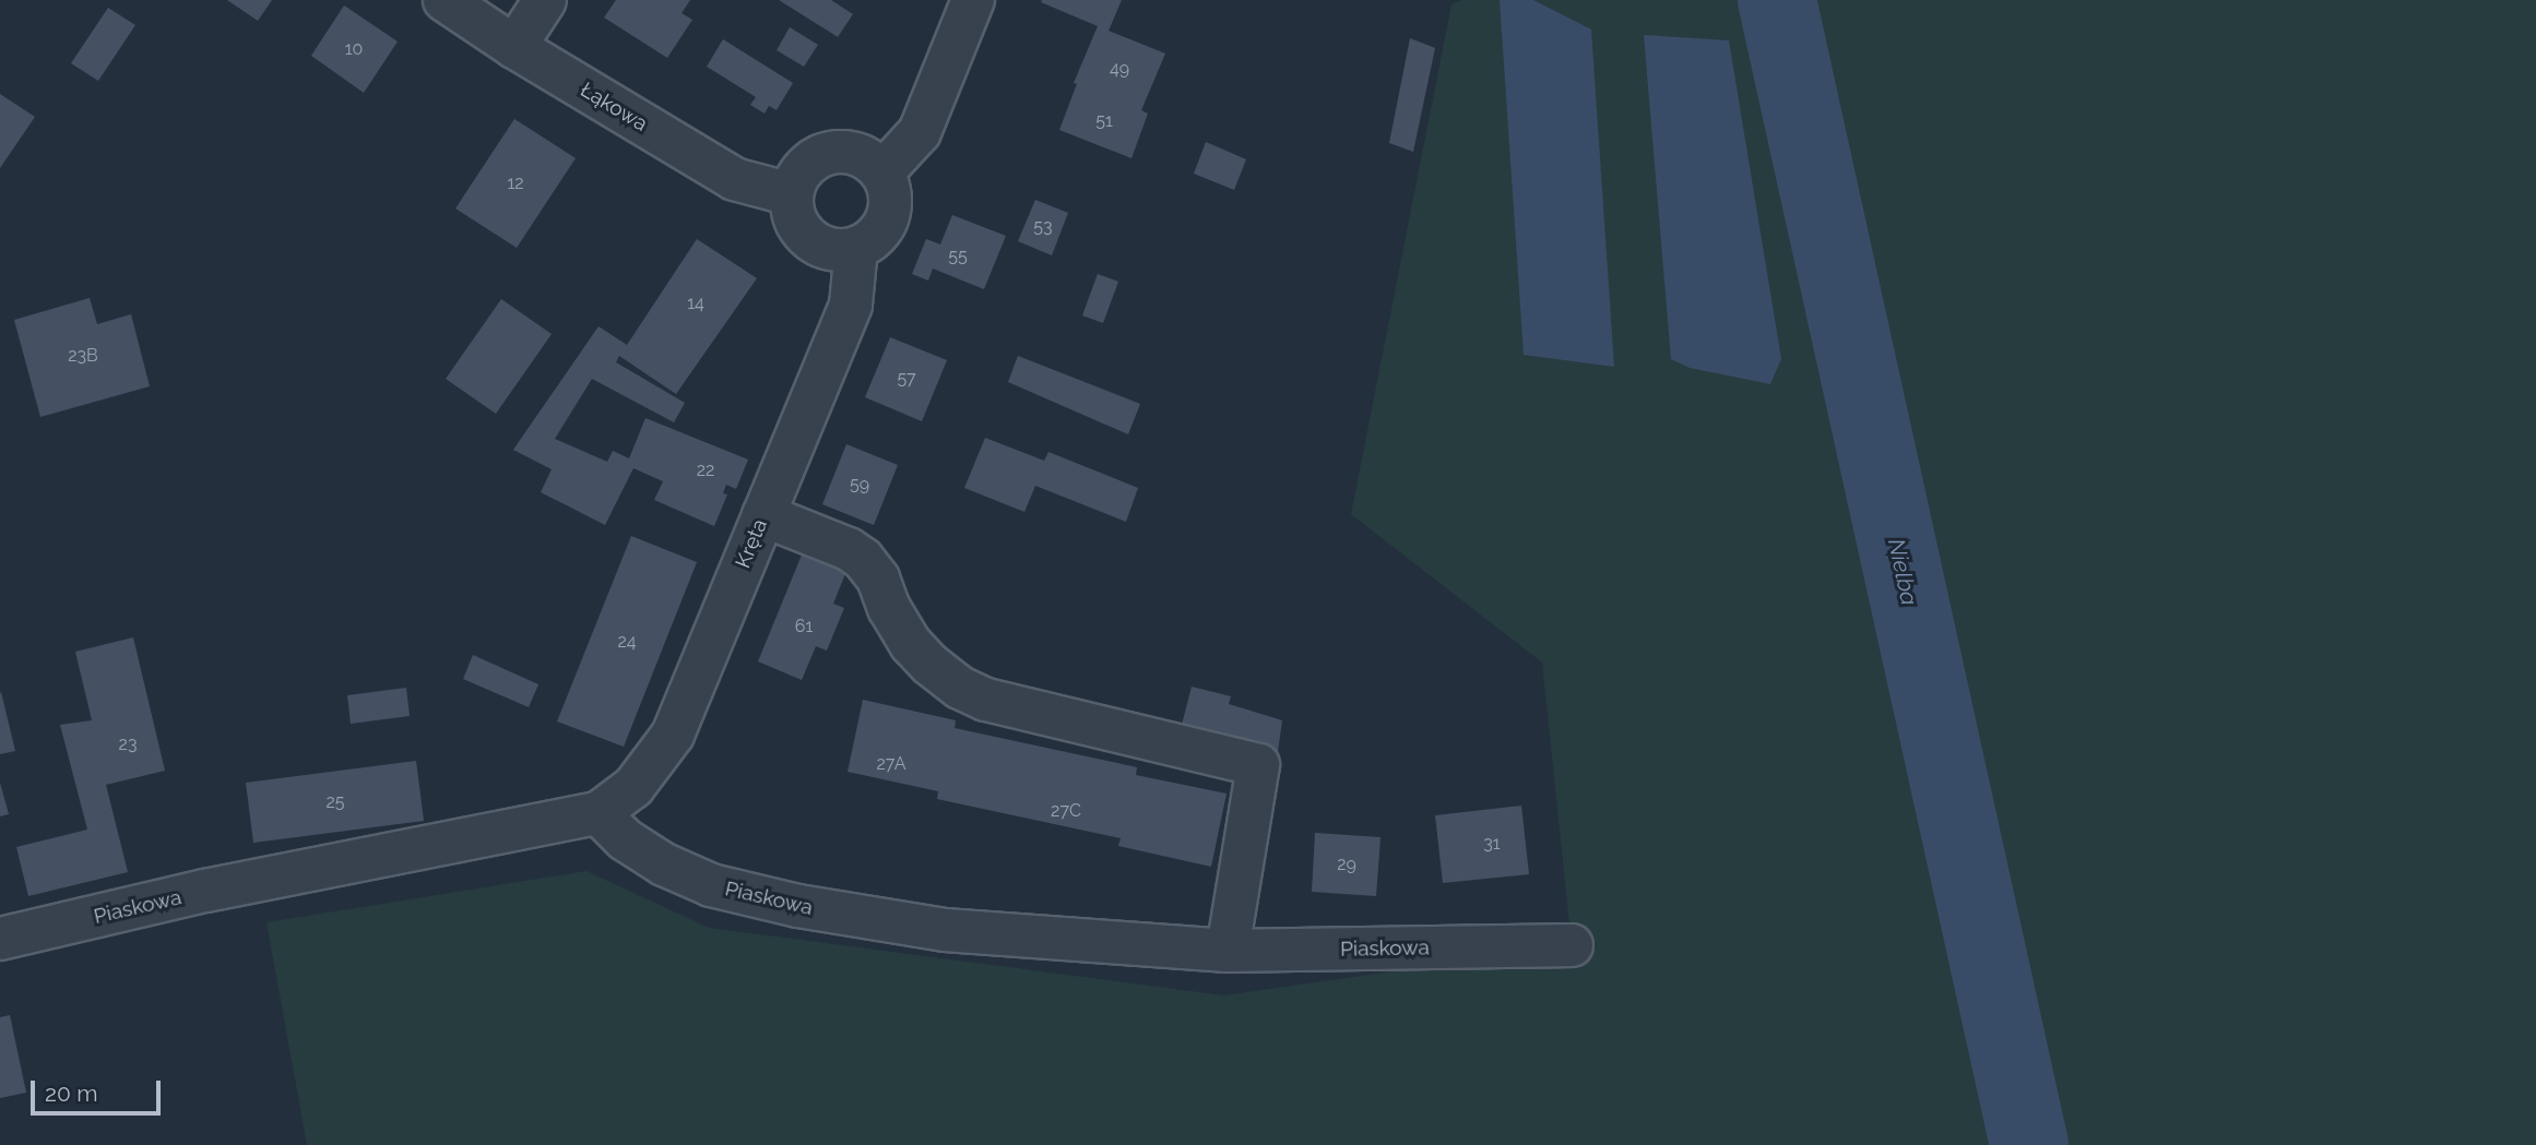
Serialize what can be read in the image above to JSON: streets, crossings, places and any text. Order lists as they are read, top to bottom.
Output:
{
  "streets": {
    "street": ["Łąkowa", "Kręta", "Piaskowa"]
  },
  "crossings": [
    ["Łąkowa", "Kręta"],
    ["Kręta", "Piaskowa"]
  ],
  "water": ["Nielba"],
  "house_numbers": [
    "10",
    "49",
    "51",
    "12",
    "53",
    "55",
    "14",
    "23B",
    "57",
    "22",
    "59",
    "61",
    "24",
    "23",
    "27A",
    "25",
    "27C",
    "31",
    "29"
  ],
  "scale_bar": "20 m"
}
